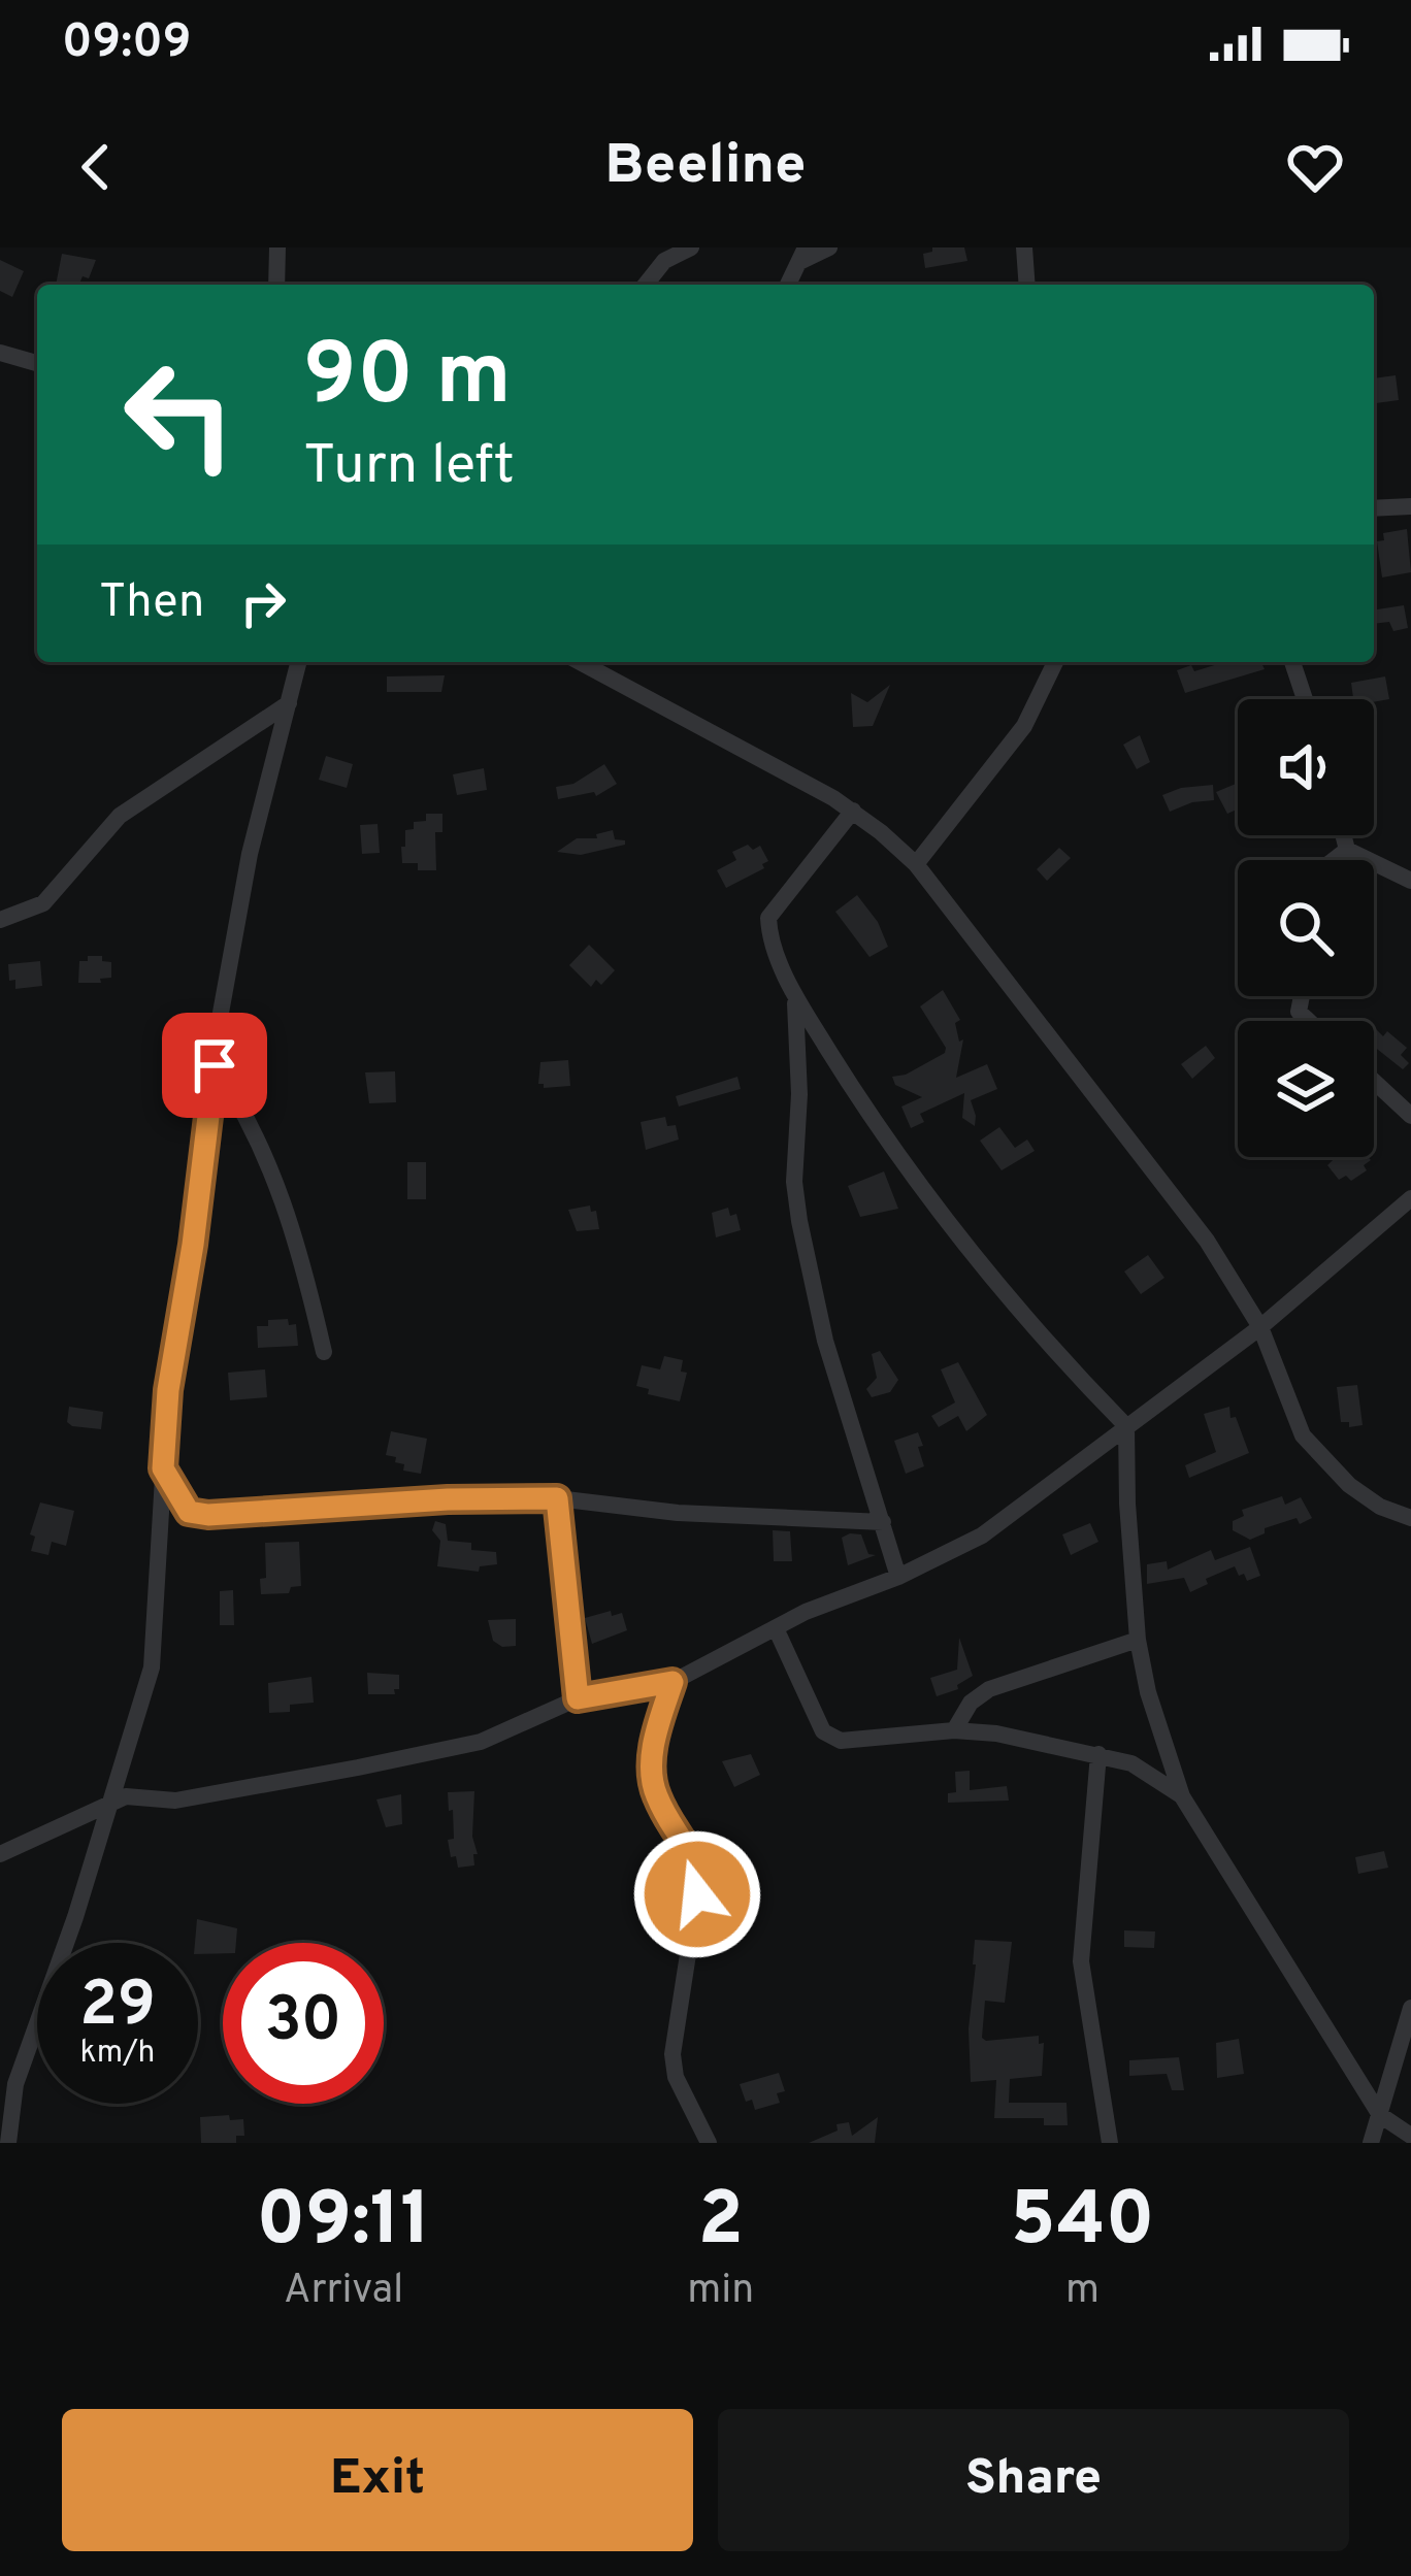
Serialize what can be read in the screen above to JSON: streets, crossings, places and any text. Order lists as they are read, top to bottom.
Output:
{
  "page": {
    "status": "09:09",
    "header": "Beeline",
    "turn": ["90 m", "Turn left"],
    "then": "Then",
    "speed": "29 km/h",
    "limit": "30",
    "eta": [
      "09:11",
      "Arrival",
      "2",
      "min",
      "540",
      "m"
    ],
    "buttons": ["Exit", "Share"]
  }
}
